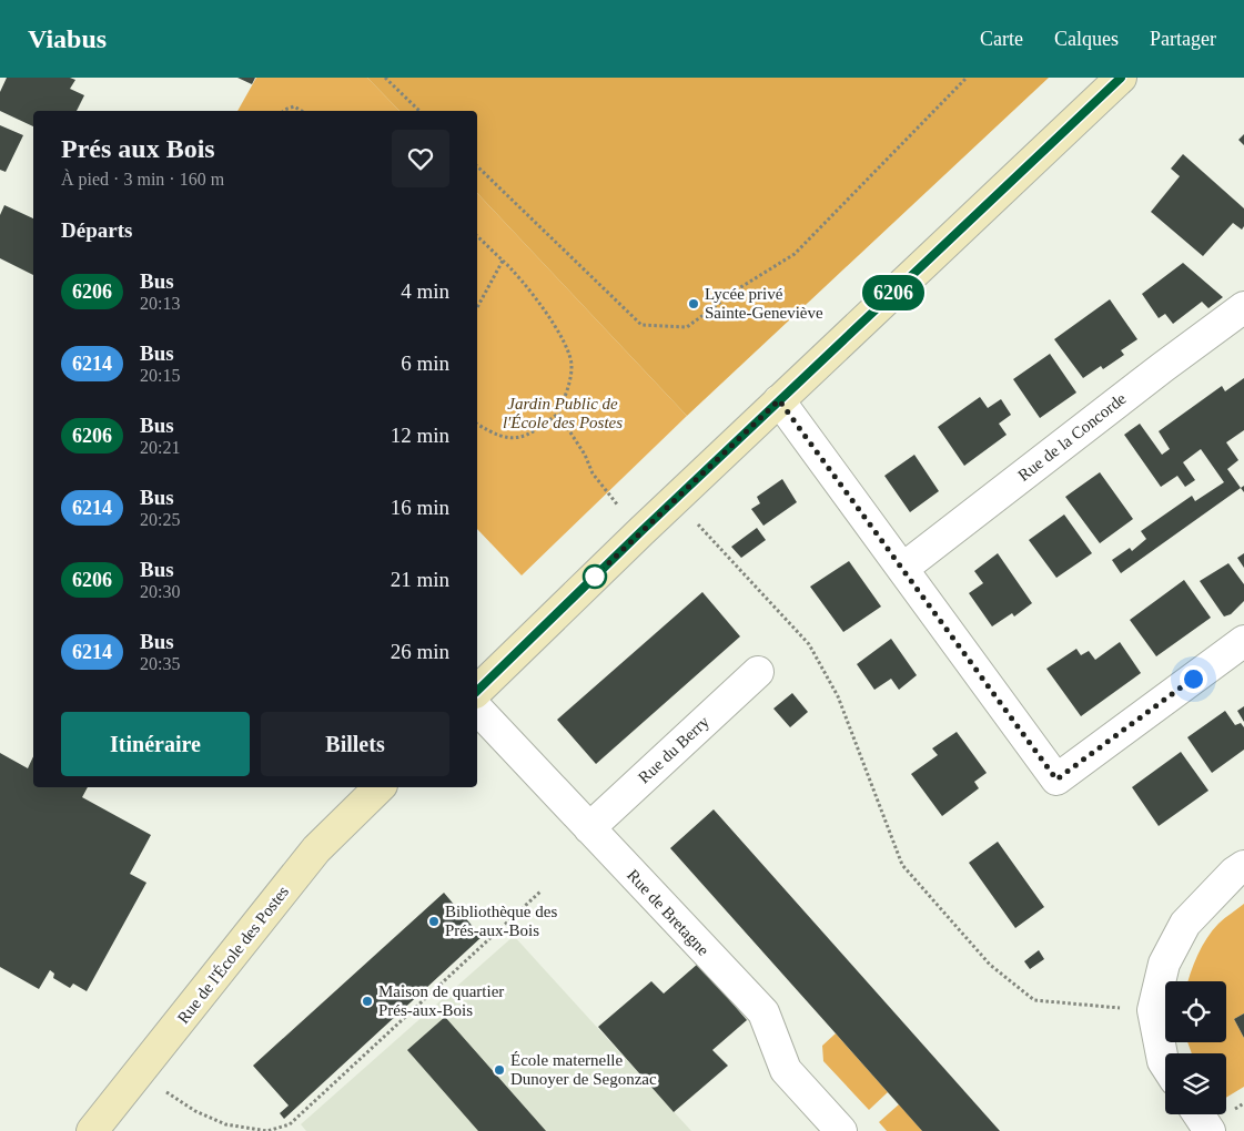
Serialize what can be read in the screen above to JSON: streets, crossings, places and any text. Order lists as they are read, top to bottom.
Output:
{
  "streets": {
    "main road": ["Rue de l'École des Postes"],
    "street": ["Rue de la Concorde", "Rue du Berry", "Rue de Bretagne"]
  },
  "crossings": [
    ["Rue du Berry", "Rue de Bretagne"]
  ],
  "parks": ["Jardin Public de l'École des Postes"],
  "places": [
    "Lycée privé Sainte-Geneviève",
    "Bibliothèque des Prés-aux-Bois",
    "Maison de quartier Prés-aux-Bois",
    "École maternelle Dunoyer de Segonzac"
  ],
  "lines": ["bus line 6206"],
  "page": {
    "header": "Viabus",
    "nav": ["Carte", "Calques", "Partager"],
    "on_map": "6206",
    "heading": [
      ["Prés aux Bois", "À pied · 3 min · 160 m"],
      "Départs"
    ],
    "list": [
      {
        "mark": "6206",
        "name": "Bus",
        "note": "20:13",
        "value": "4 min"
      },
      {
        "mark": "6214",
        "name": "Bus",
        "note": "20:15",
        "value": "6 min"
      },
      {
        "mark": "6206",
        "name": "Bus",
        "note": "20:21",
        "value": "12 min"
      },
      {
        "mark": "6214",
        "name": "Bus",
        "note": "20:25",
        "value": "16 min"
      },
      {
        "mark": "6206",
        "name": "Bus",
        "note": "20:30",
        "value": "21 min"
      },
      {
        "mark": "6214",
        "name": "Bus",
        "note": "20:35",
        "value": "26 min"
      }
    ],
    "buttons": ["Itinéraire", "Billets"]
  }
}
